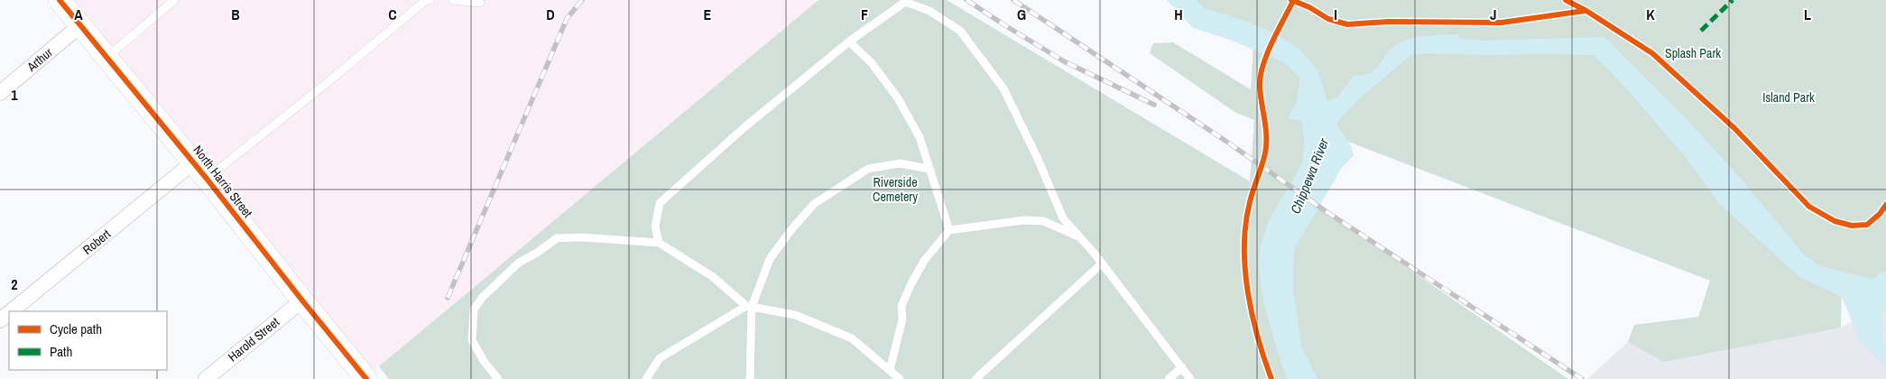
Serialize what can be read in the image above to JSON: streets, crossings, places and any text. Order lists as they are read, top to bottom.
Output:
{
  "streets": {
    "street": [
      "Arthur",
      "North Harris Street",
      "Robert",
      "Harold Street"
    ]
  },
  "crossings": [
    ["Arthur", "North Harris Street"],
    ["North Harris Street", "Robert"],
    ["North Harris Street", "Harold Street"]
  ],
  "water": ["Chippewa River"],
  "parks": ["Splash Park", "Island Park", "Riverside Cemetery"],
  "legend": ["Cycle path", "Path"],
  "grid": {
    "columns": [
      "A",
      "B",
      "C",
      "D",
      "E",
      "F",
      "G",
      "H",
      "I",
      "J",
      "K",
      "L"
    ],
    "rows": ["1", "2"]
  }
}
